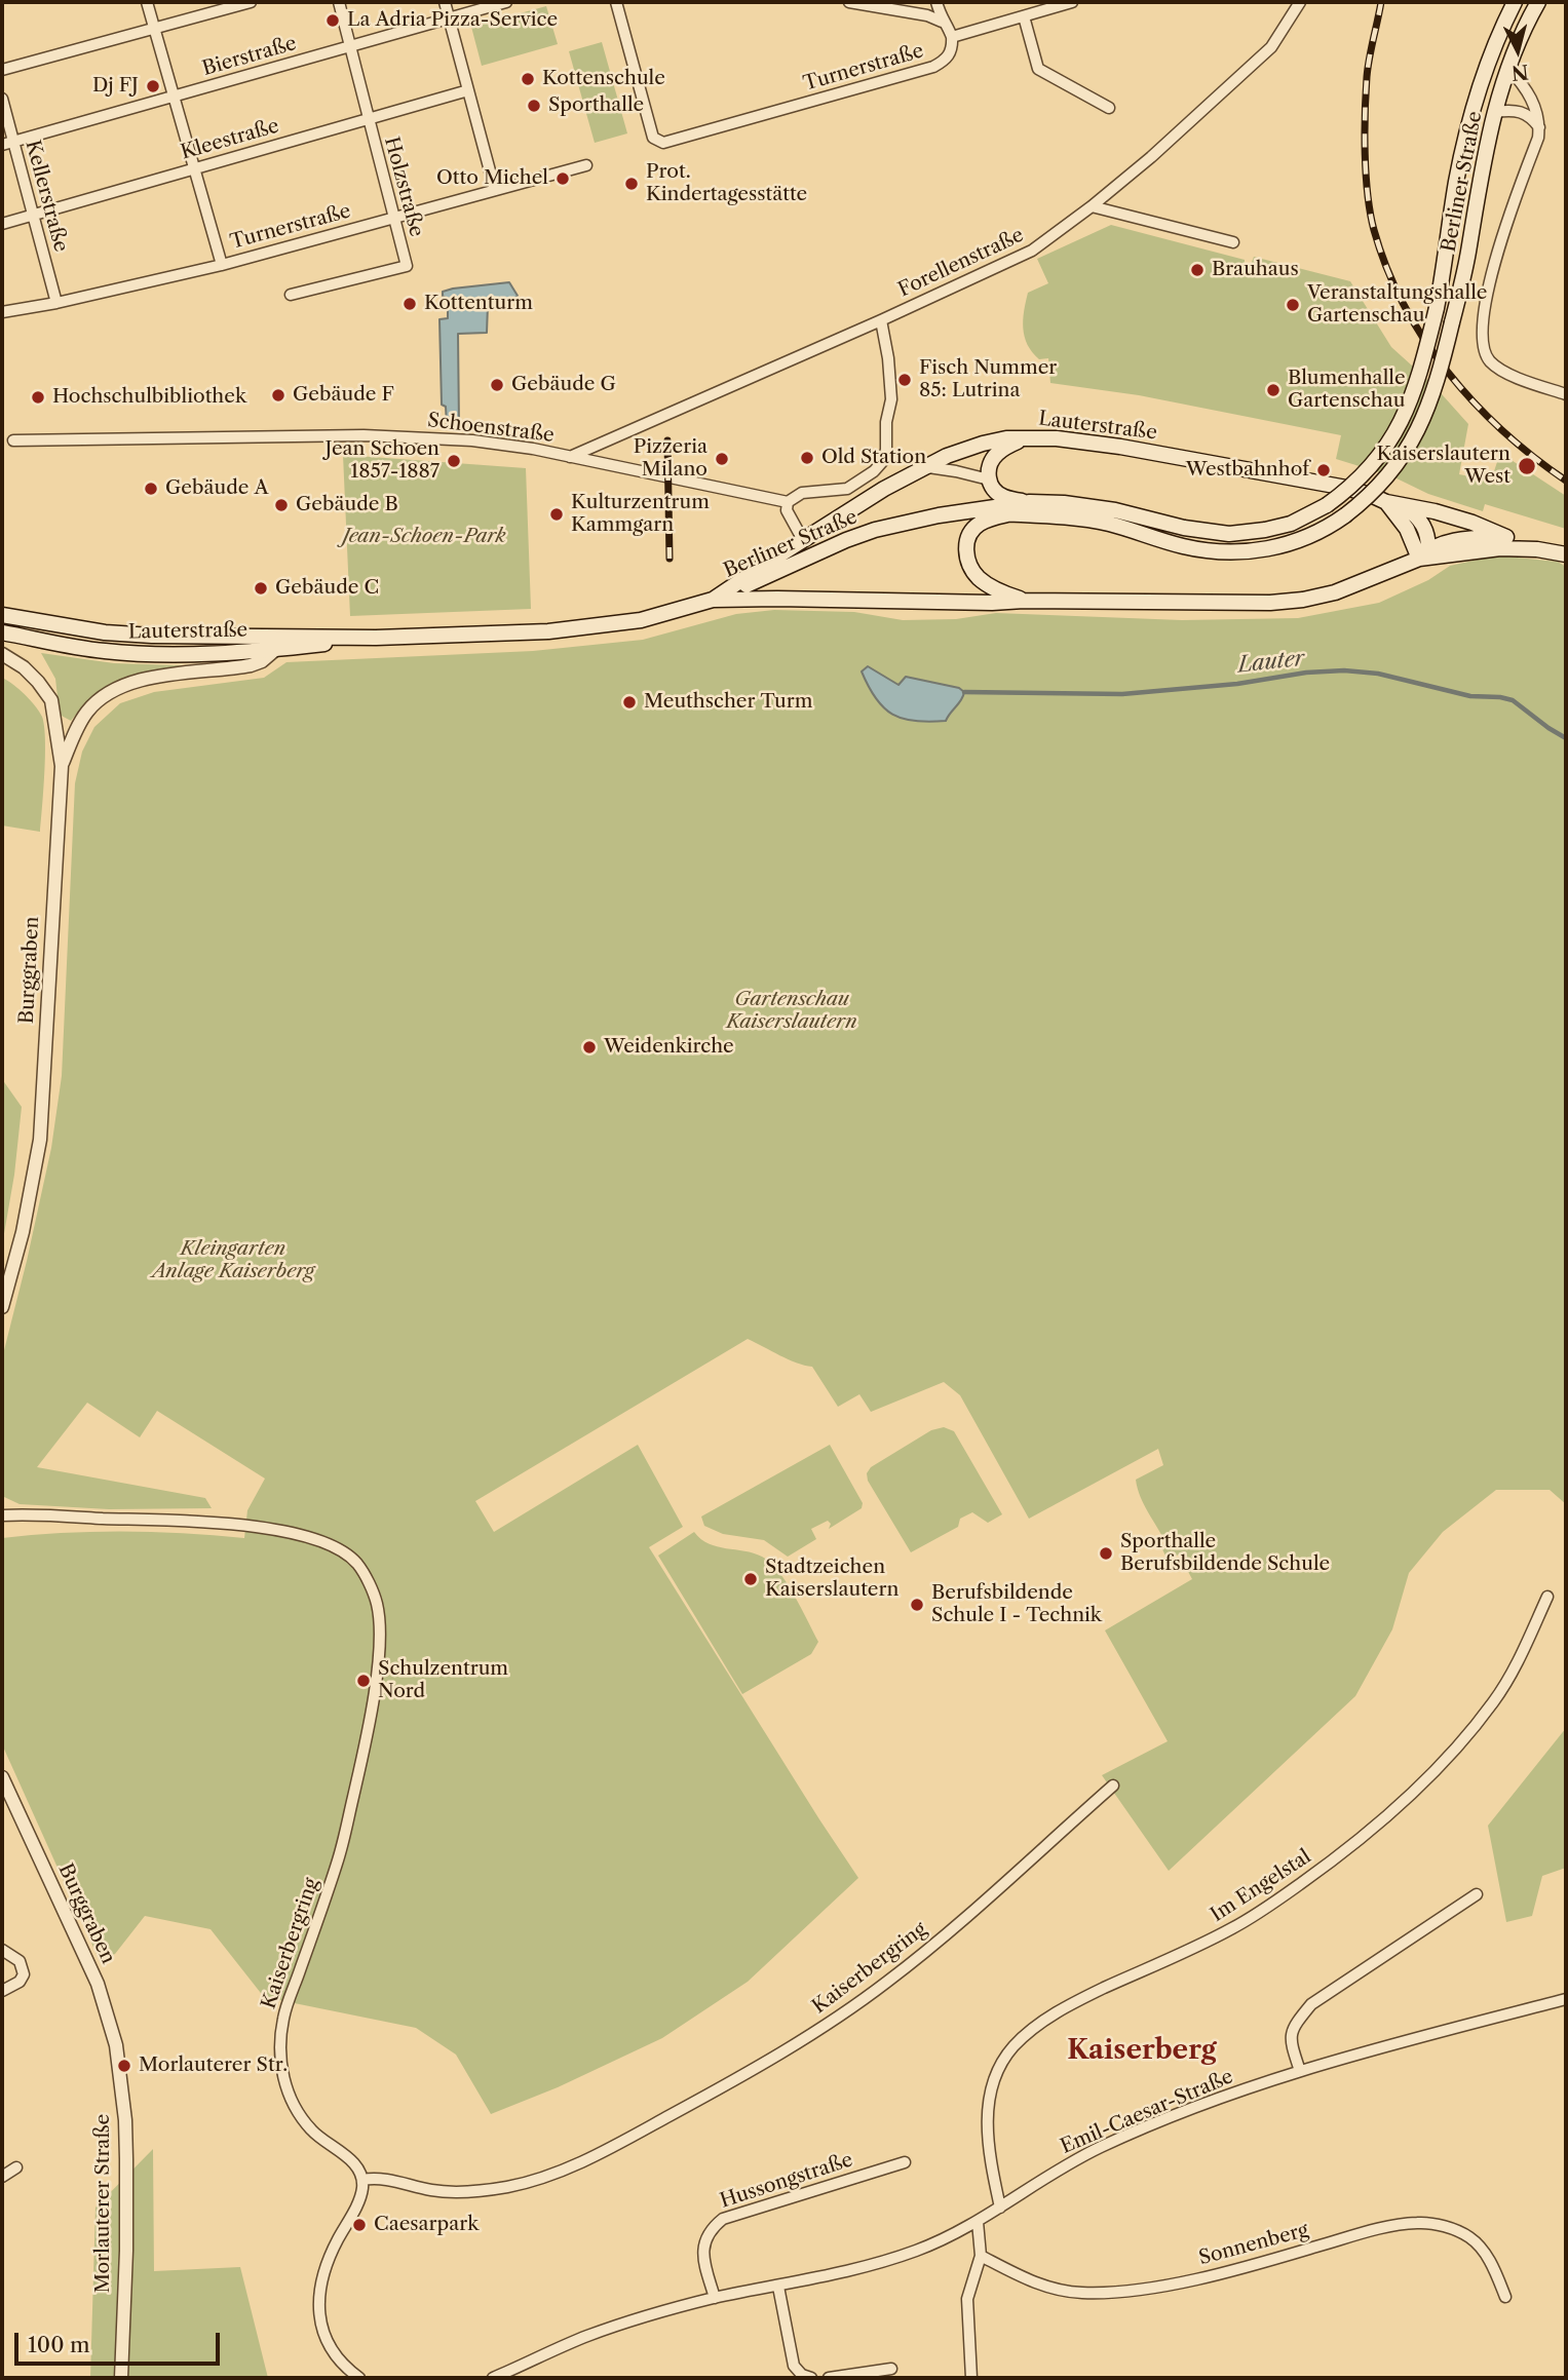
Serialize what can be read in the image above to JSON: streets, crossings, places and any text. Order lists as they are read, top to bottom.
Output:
{
  "streets": {
    "main road": ["Berliner Straße", "Lauterstraße"],
    "street": [
      "Bierstraße",
      "Turnerstraße",
      "Kleestraße",
      "Holzstraße",
      "Kellerstraße",
      "Forellenstraße",
      "Schoenstraße",
      "Burggraben",
      "Im Engelstal",
      "Kaiserbergring",
      "Emil-Caesar-Straße",
      "Hussongstraße",
      "Morlauterer Straße",
      "Sonnenberg"
    ]
  },
  "crossings": [
    ["Bierstraße", "Holzstraße"],
    ["Bierstraße", "Kellerstraße"],
    ["Turnerstraße", "Holzstraße"],
    ["Turnerstraße", "Kellerstraße"],
    ["Kleestraße", "Holzstraße"],
    ["Kleestraße", "Kellerstraße"],
    ["Berliner Straße", "Lauterstraße"],
    ["Forellenstraße", "Schoenstraße"],
    ["Burggraben", "Morlauterer Straße"],
    ["Im Engelstal", "Emil-Caesar-Straße"]
  ],
  "districts": ["Kaiserberg"],
  "water": ["Lauter"],
  "parks": ["Jean-Schoen-Park", "Gartenschau Kaiserslautern", "Kleingarten Anlage Kaiserberg"],
  "places": [
    "La Adria Pizza-Service",
    "Kottenschule",
    "Dj FJ",
    "Sporthalle",
    "Otto Michel",
    "Prot. Kindertagesstätte",
    "Brauhaus",
    "Kottenturm",
    "Veranstaltungshalle Gartenschau",
    "Fisch Nummer 85: Lutrina",
    "Gebäude G",
    "Blumenhalle Gartenschau",
    "Gebäude F",
    "Hochschulbibliothek",
    "Old Station",
    "Pizzeria Milano",
    "Jean Schoen 1857-1887",
    "Kaiserslautern West",
    "Westbahnhof",
    "Gebäude A",
    "Gebäude B",
    "Kulturzentrum Kammgarn",
    "Gebäude C",
    "Meuthscher Turm",
    "Weidenkirche",
    "Sporthalle Berufsbildende Schule",
    "Stadtzeichen Kaiserslautern",
    "Berufsbildende Schule I - Technik",
    "Schulzentrum Nord",
    "Morlauterer Str.",
    "Caesarpark"
  ],
  "scale_bar": "100 m",
  "north": "bottom"
}
